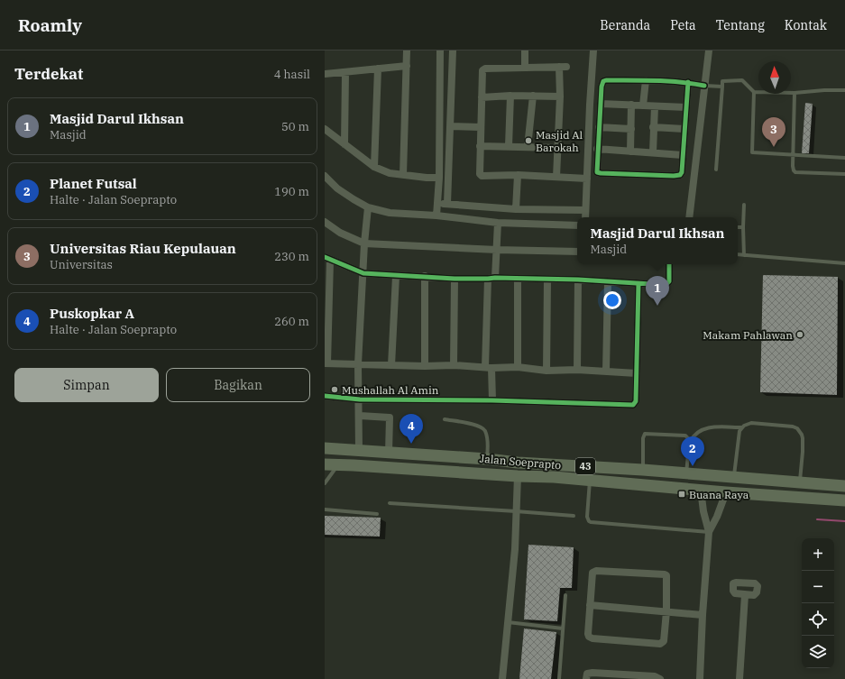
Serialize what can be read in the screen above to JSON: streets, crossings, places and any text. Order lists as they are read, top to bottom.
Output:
{
  "streets": {
    "highway": ["Jalan Soeprapto", "43"]
  },
  "places": {
    "other": ["Masjid Al Barokah", "Makam Pahlawan", "Mushallah Al Amin"],
    "transit": ["Buana Raya"]
  },
  "north": "top",
  "page": {
    "header": "Roamly",
    "nav": [
      "Beranda",
      "Peta",
      "Tentang",
      "Kontak"
    ],
    "heading": ["Terdekat", "4 hasil"],
    "list": [
      {
        "mark": "1",
        "name": "Masjid Darul Ikhsan",
        "note": "Masjid",
        "value": "50 m"
      },
      {
        "mark": "2",
        "name": "Planet Futsal",
        "note": "Halte · Jalan Soeprapto",
        "value": "190 m"
      },
      {
        "mark": "3",
        "name": "Universitas Riau Kepulauan",
        "note": "Universitas",
        "value": "230 m"
      },
      {
        "mark": "4",
        "name": "Puskopkar A",
        "note": "Halte · Jalan Soeprapto",
        "value": "260 m"
      }
    ],
    "pins": [
      "3",
      "1",
      "4",
      "2"
    ],
    "popup": ["Masjid Darul Ikhsan", "Masjid"],
    "buttons": ["Simpan", "Bagikan"],
    "map_buttons": ["+", "−"]
  }
}
